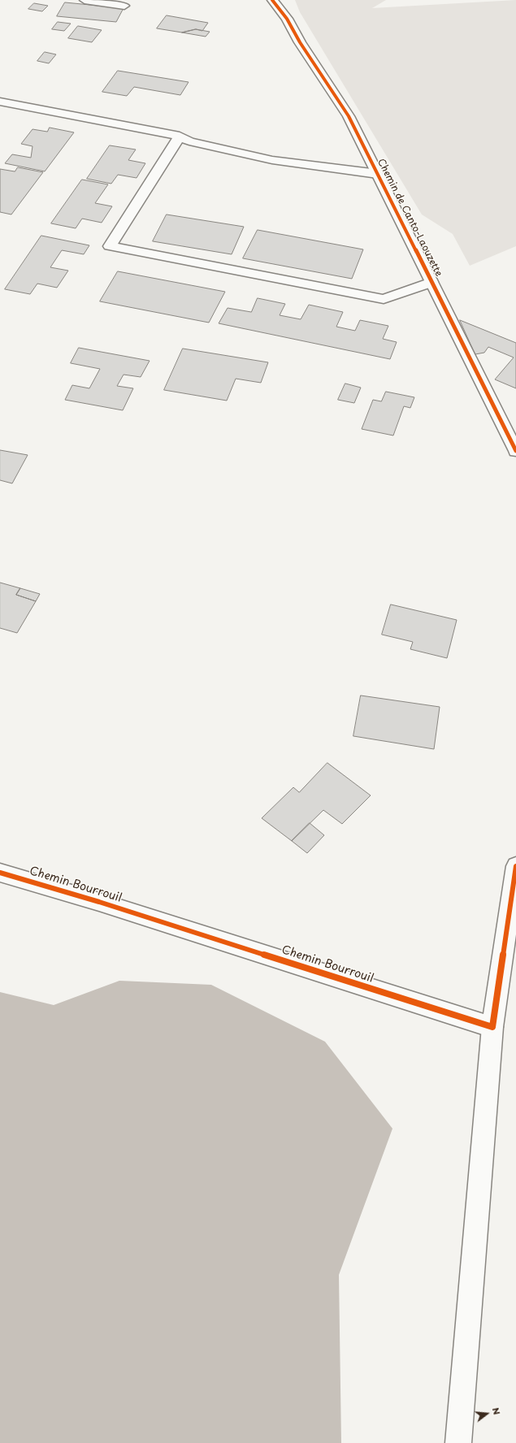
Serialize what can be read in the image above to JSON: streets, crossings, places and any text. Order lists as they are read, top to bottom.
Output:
{
  "streets": {
    "street": ["Chemin de Canto-Laouzette", "Chemin Bourrouil"]
  },
  "north": "right"
}
